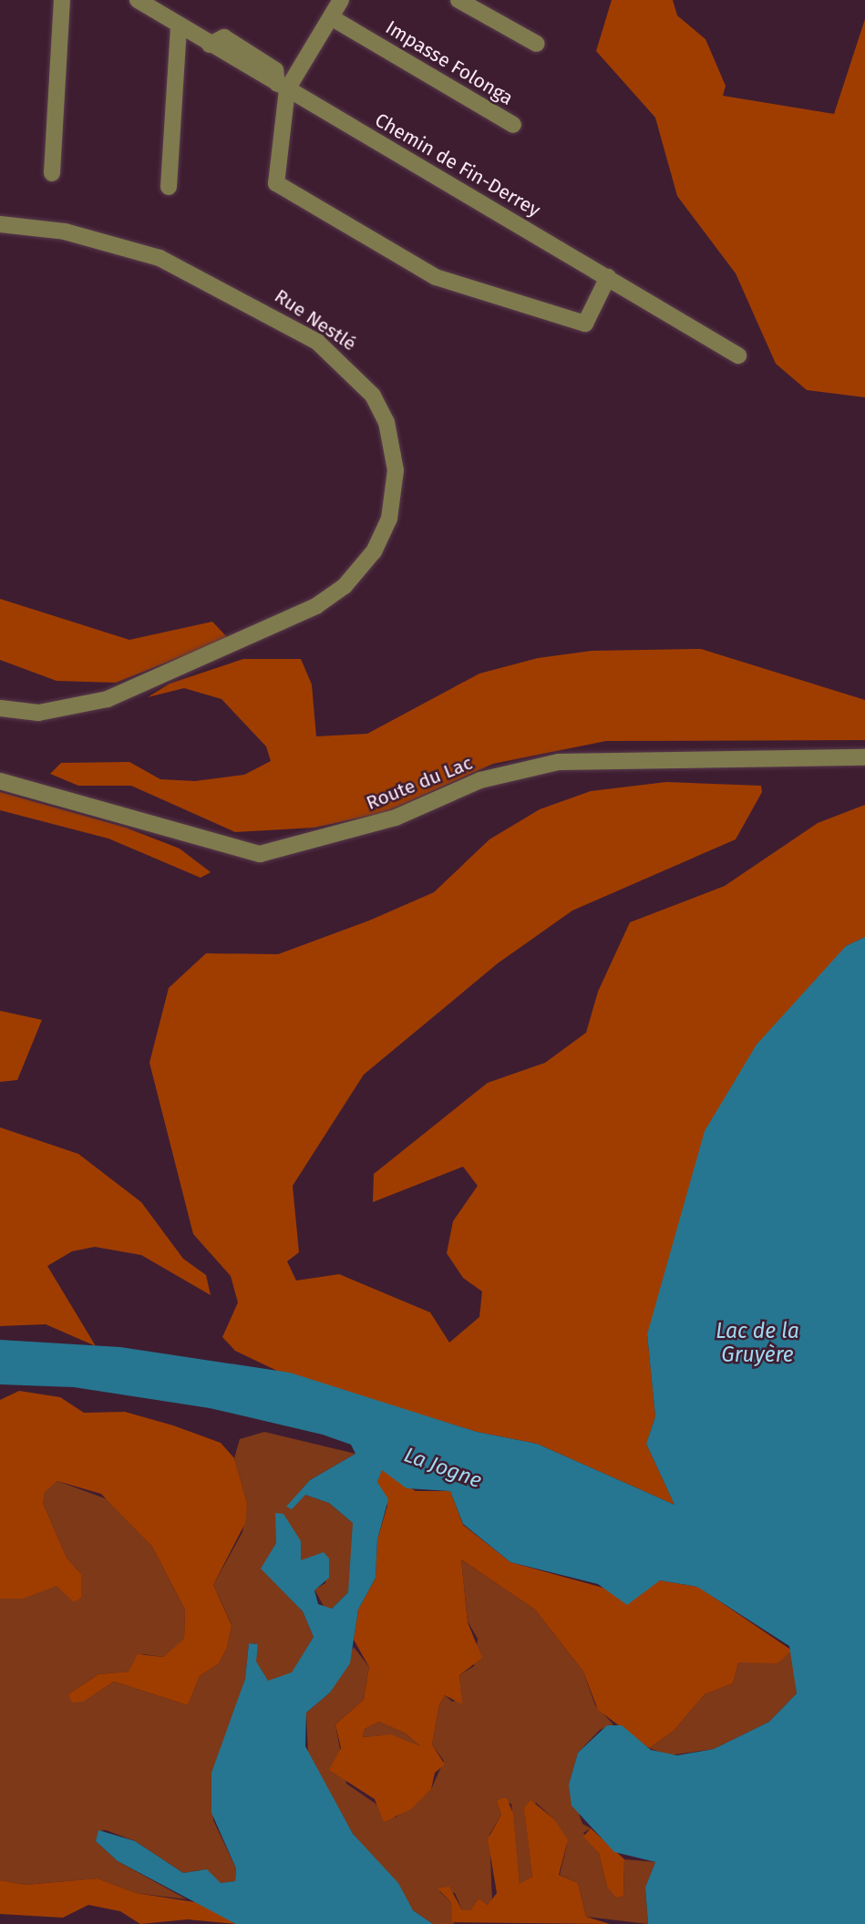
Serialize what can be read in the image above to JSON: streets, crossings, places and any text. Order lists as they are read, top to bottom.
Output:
{
  "streets": {
    "street": [
      "Impasse Folonga",
      "Chemin de Fin-Derrey",
      "Rue Nestlé",
      "Route du Lac"
    ]
  },
  "water": ["Lac de la Gruyère", "La Jogne"]
}
